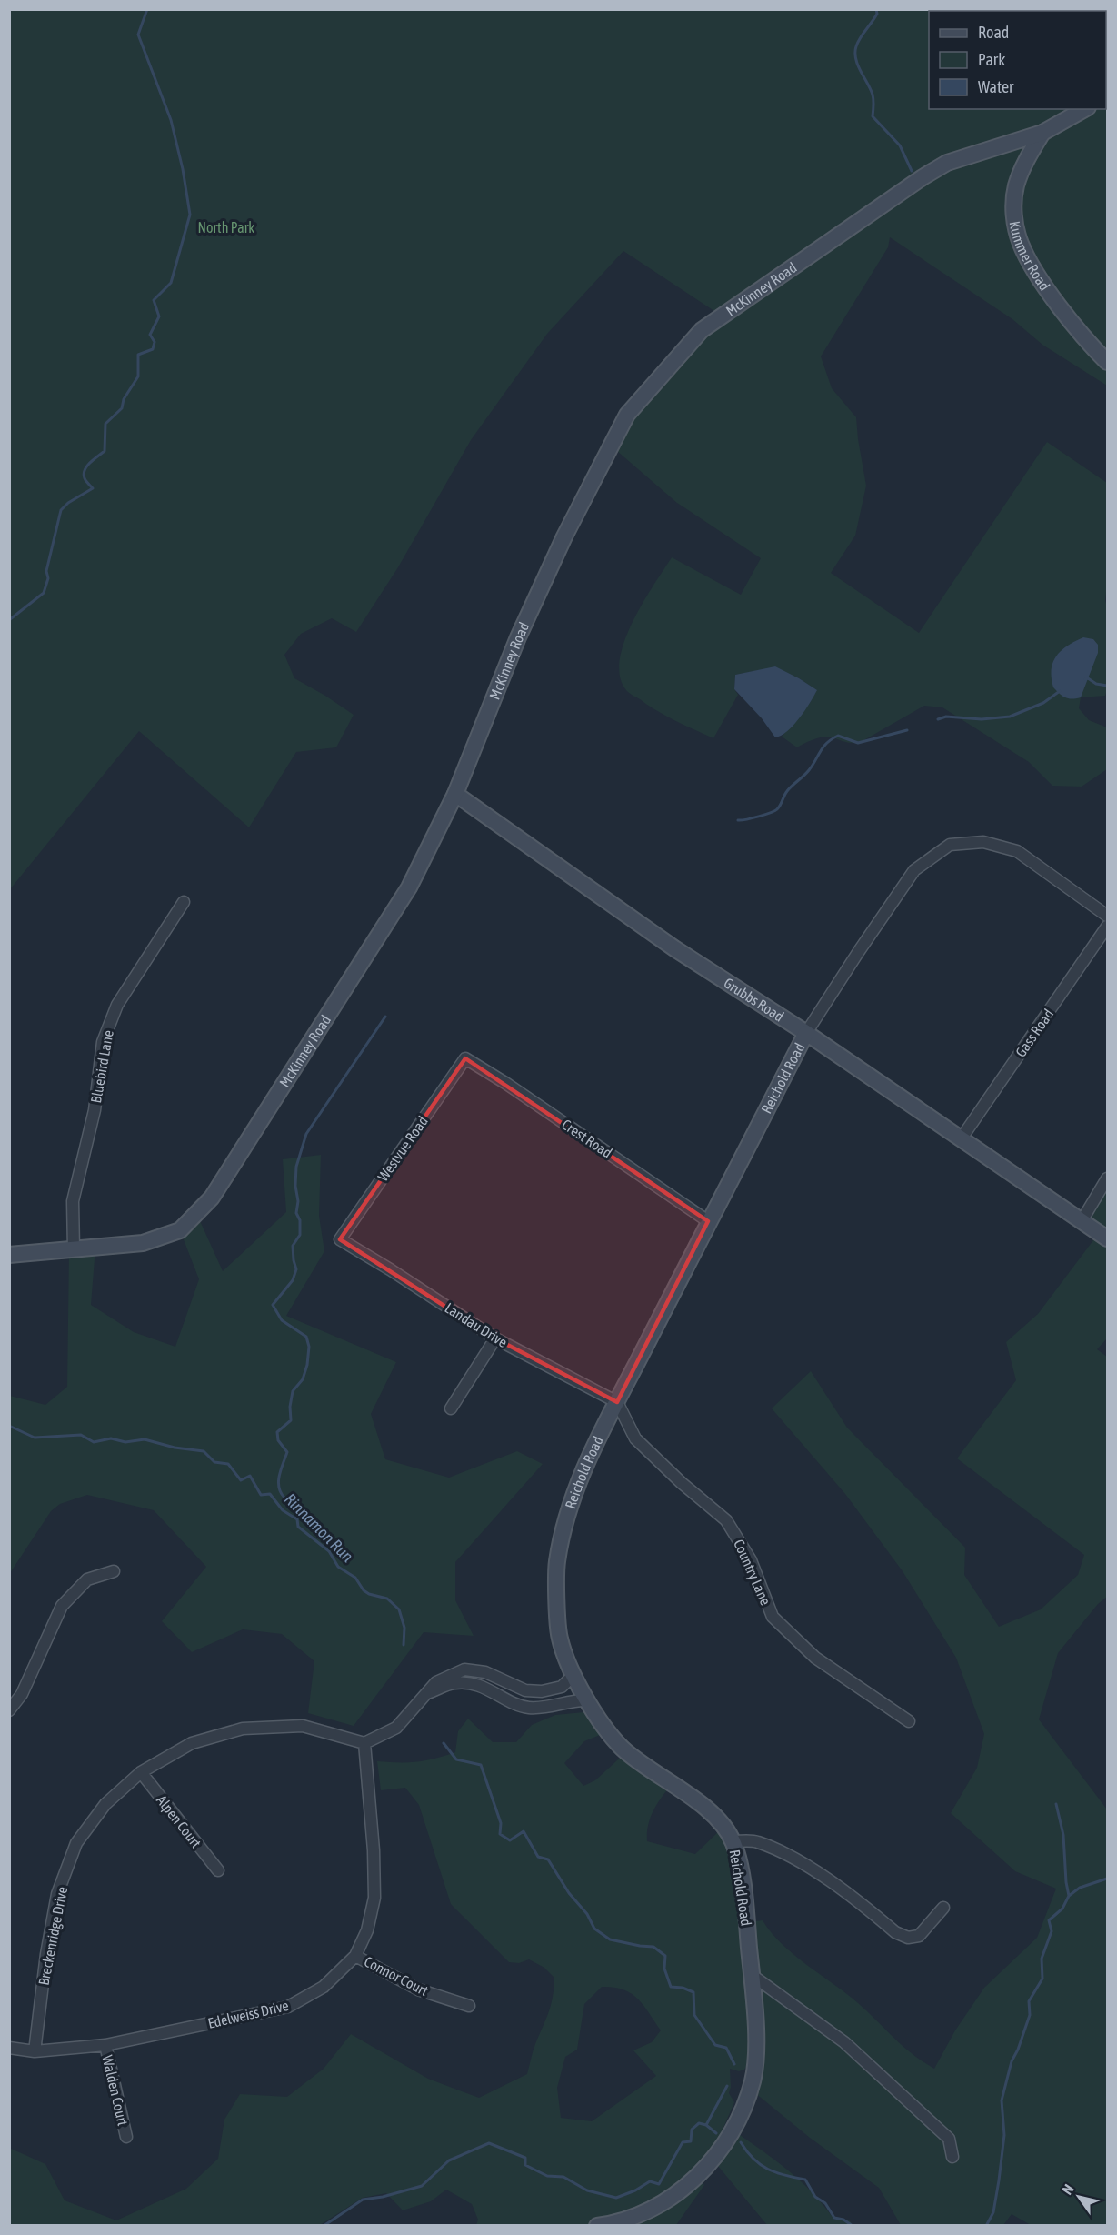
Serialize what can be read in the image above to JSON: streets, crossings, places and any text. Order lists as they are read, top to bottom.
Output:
{
  "streets": {
    "street": [
      "Kummer Road",
      "McKinney Road",
      "Grubbs Road",
      "Gass Road",
      "Bluebird Lane",
      "Reichold Road",
      "Crest Road",
      "Westvue Road",
      "Landau Drive",
      "Country Lane",
      "Alpen Court",
      "Breckenridge Drive",
      "Connor Court",
      "Edelweiss Drive",
      "Walden Court"
    ]
  },
  "crossings": [
    ["Kummer Road", "McKinney Road"],
    ["McKinney Road", "Grubbs Road"],
    ["McKinney Road", "Bluebird Lane"],
    ["Grubbs Road", "Gass Road"],
    ["Grubbs Road", "Reichold Road"],
    ["Reichold Road", "Crest Road"],
    ["Reichold Road", "Landau Drive"],
    ["Reichold Road", "Country Lane"],
    ["Crest Road", "Westvue Road"],
    ["Westvue Road", "Landau Drive"],
    ["Landau Drive", "Country Lane"],
    ["Alpen Court", "Breckenridge Drive"],
    ["Breckenridge Drive", "Edelweiss Drive"],
    ["Connor Court", "Edelweiss Drive"],
    ["Edelweiss Drive", "Walden Court"]
  ],
  "water": ["Rinnamon Run"],
  "parks": ["North Park"],
  "legend": ["Road", "Park", "Water"],
  "north": "top left"
}
